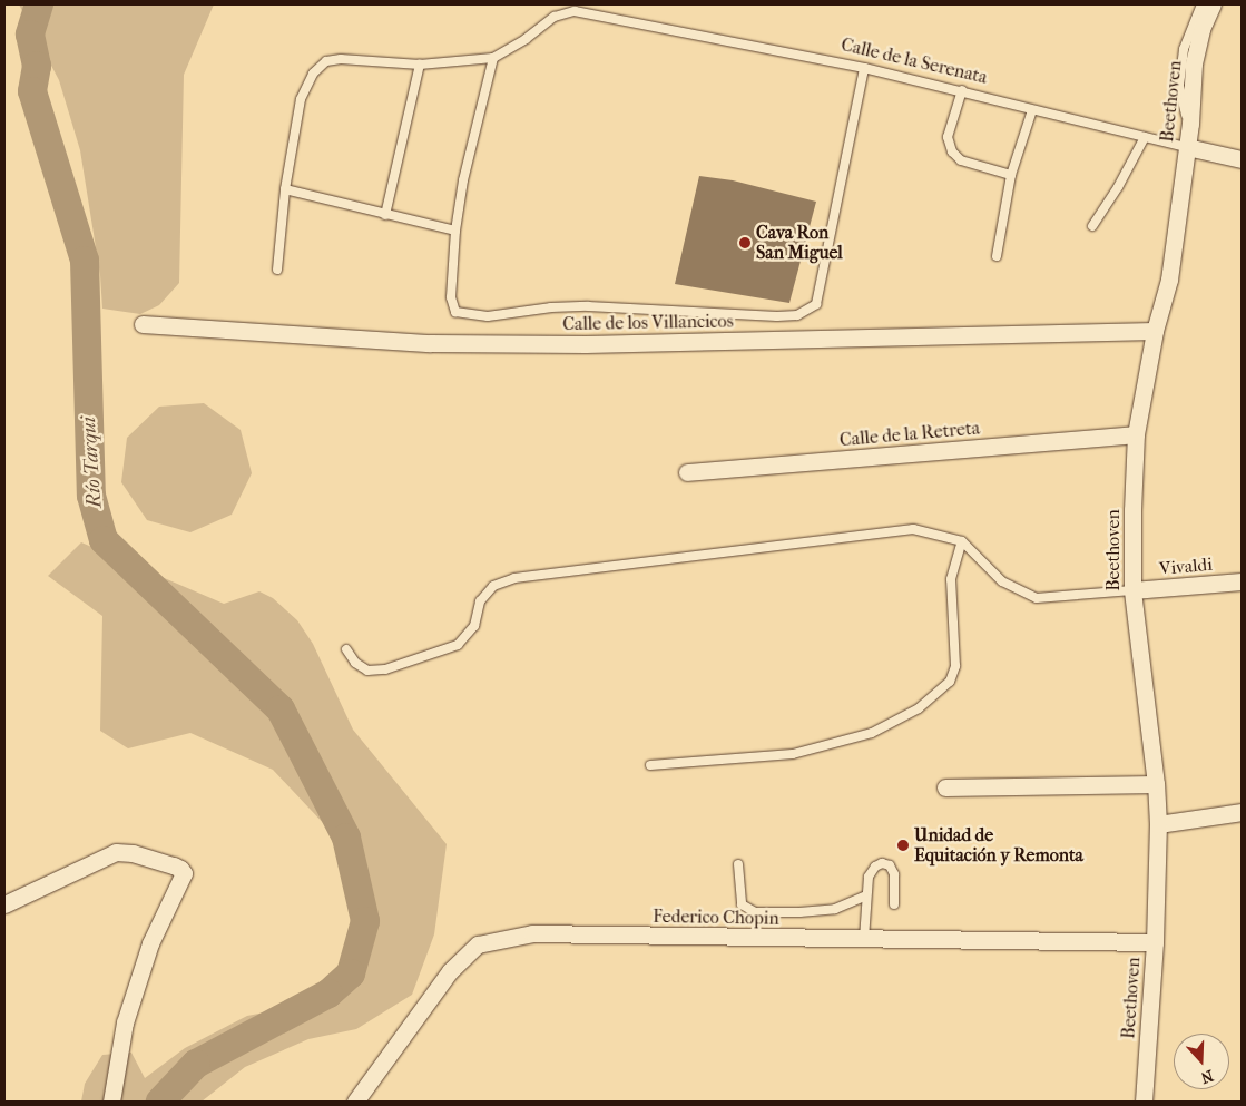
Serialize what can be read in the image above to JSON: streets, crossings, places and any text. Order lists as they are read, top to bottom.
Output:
{
  "streets": {
    "street": [
      "Calle de la Serenata",
      "Beethoven",
      "Calle de los Villancicos",
      "Calle de la Retreta",
      "Vivaldi",
      "Federico Chopin"
    ]
  },
  "crossings": [
    ["Calle de la Serenata", "Beethoven"],
    ["Beethoven", "Calle de los Villancicos"],
    ["Beethoven", "Calle de la Retreta"],
    ["Beethoven", "Vivaldi"],
    ["Beethoven", "Federico Chopin"]
  ],
  "water": ["Río Tarqui"],
  "places": ["Cava Ron San Miguel", "Unidad de Equitación y Remonta"],
  "north": "bottom"
}
